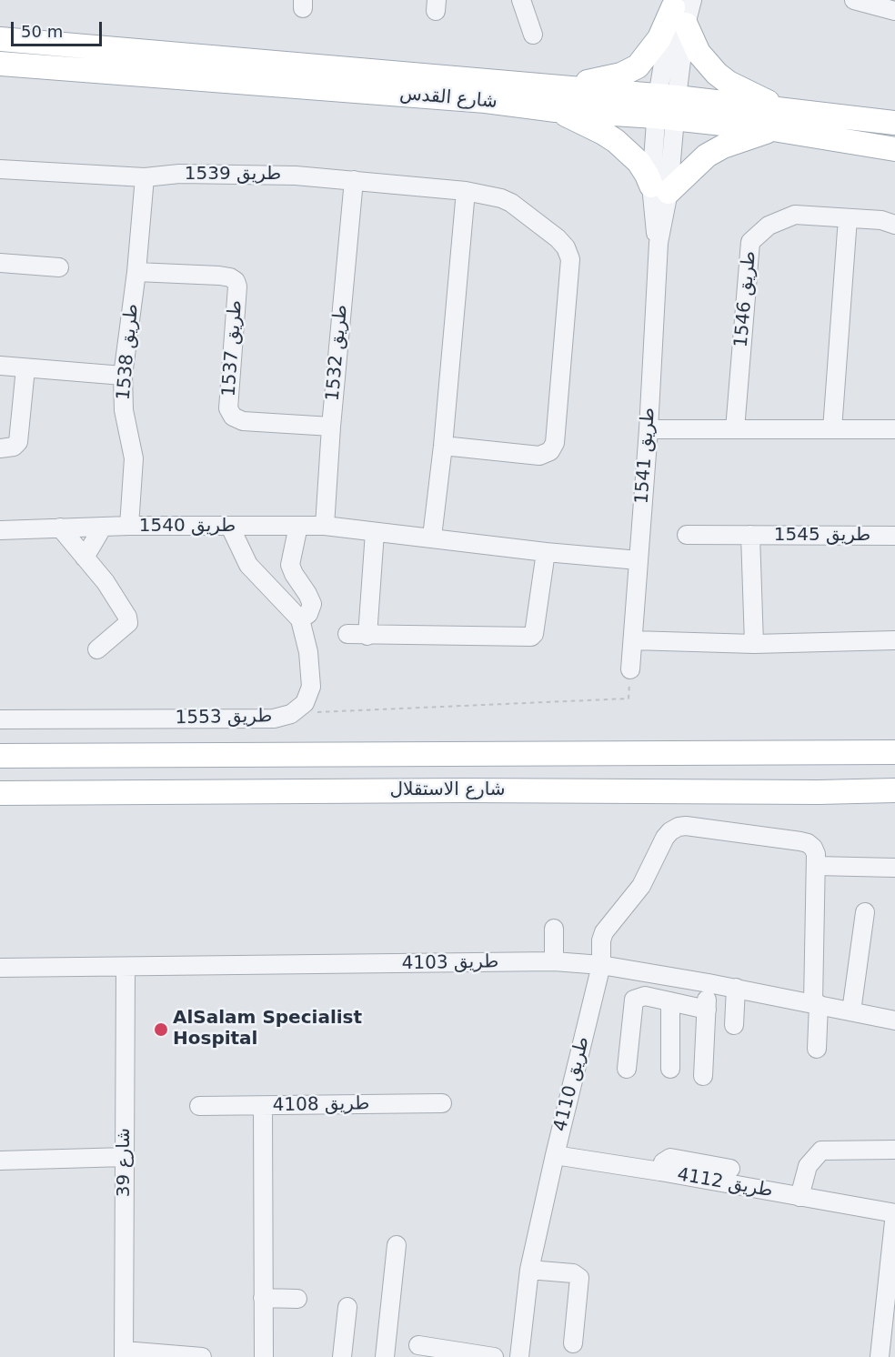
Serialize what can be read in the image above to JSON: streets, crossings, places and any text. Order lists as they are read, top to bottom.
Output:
{
  "streets": {
    "main road": ["شارع القدس", "شارع الاستقلال"],
    "street": [
      "طريق 1539",
      "طريق 1546",
      "طريق 1537",
      "طريق 1538",
      "طريق 1532",
      "طريق 1541",
      "طريق 1540",
      "طريق 1545",
      "طريق 1553",
      "طريق 4103",
      "طريق 4110",
      "طريق 4108",
      "شارع 39",
      "طريق 4112"
    ]
  },
  "crossings": [
    ["شارع القدس", "طريق 1541"],
    ["طريق 1539", "طريق 1538"],
    ["طريق 1539", "طريق 1532"],
    ["طريق 1537", "طريق 1538"],
    ["طريق 1537", "طريق 1532"],
    ["طريق 1538", "طريق 1540"],
    ["طريق 1532", "طريق 1540"],
    ["طريق 1541", "طريق 1540"],
    ["طريق 1540", "طريق 1553"],
    ["طريق 4103", "طريق 4110"],
    ["طريق 4103", "شارع 39"],
    ["طريق 4110", "طريق 4112"]
  ],
  "places": ["AlSalam Specialist Hospital"],
  "scale_bar": "50 m"
}
